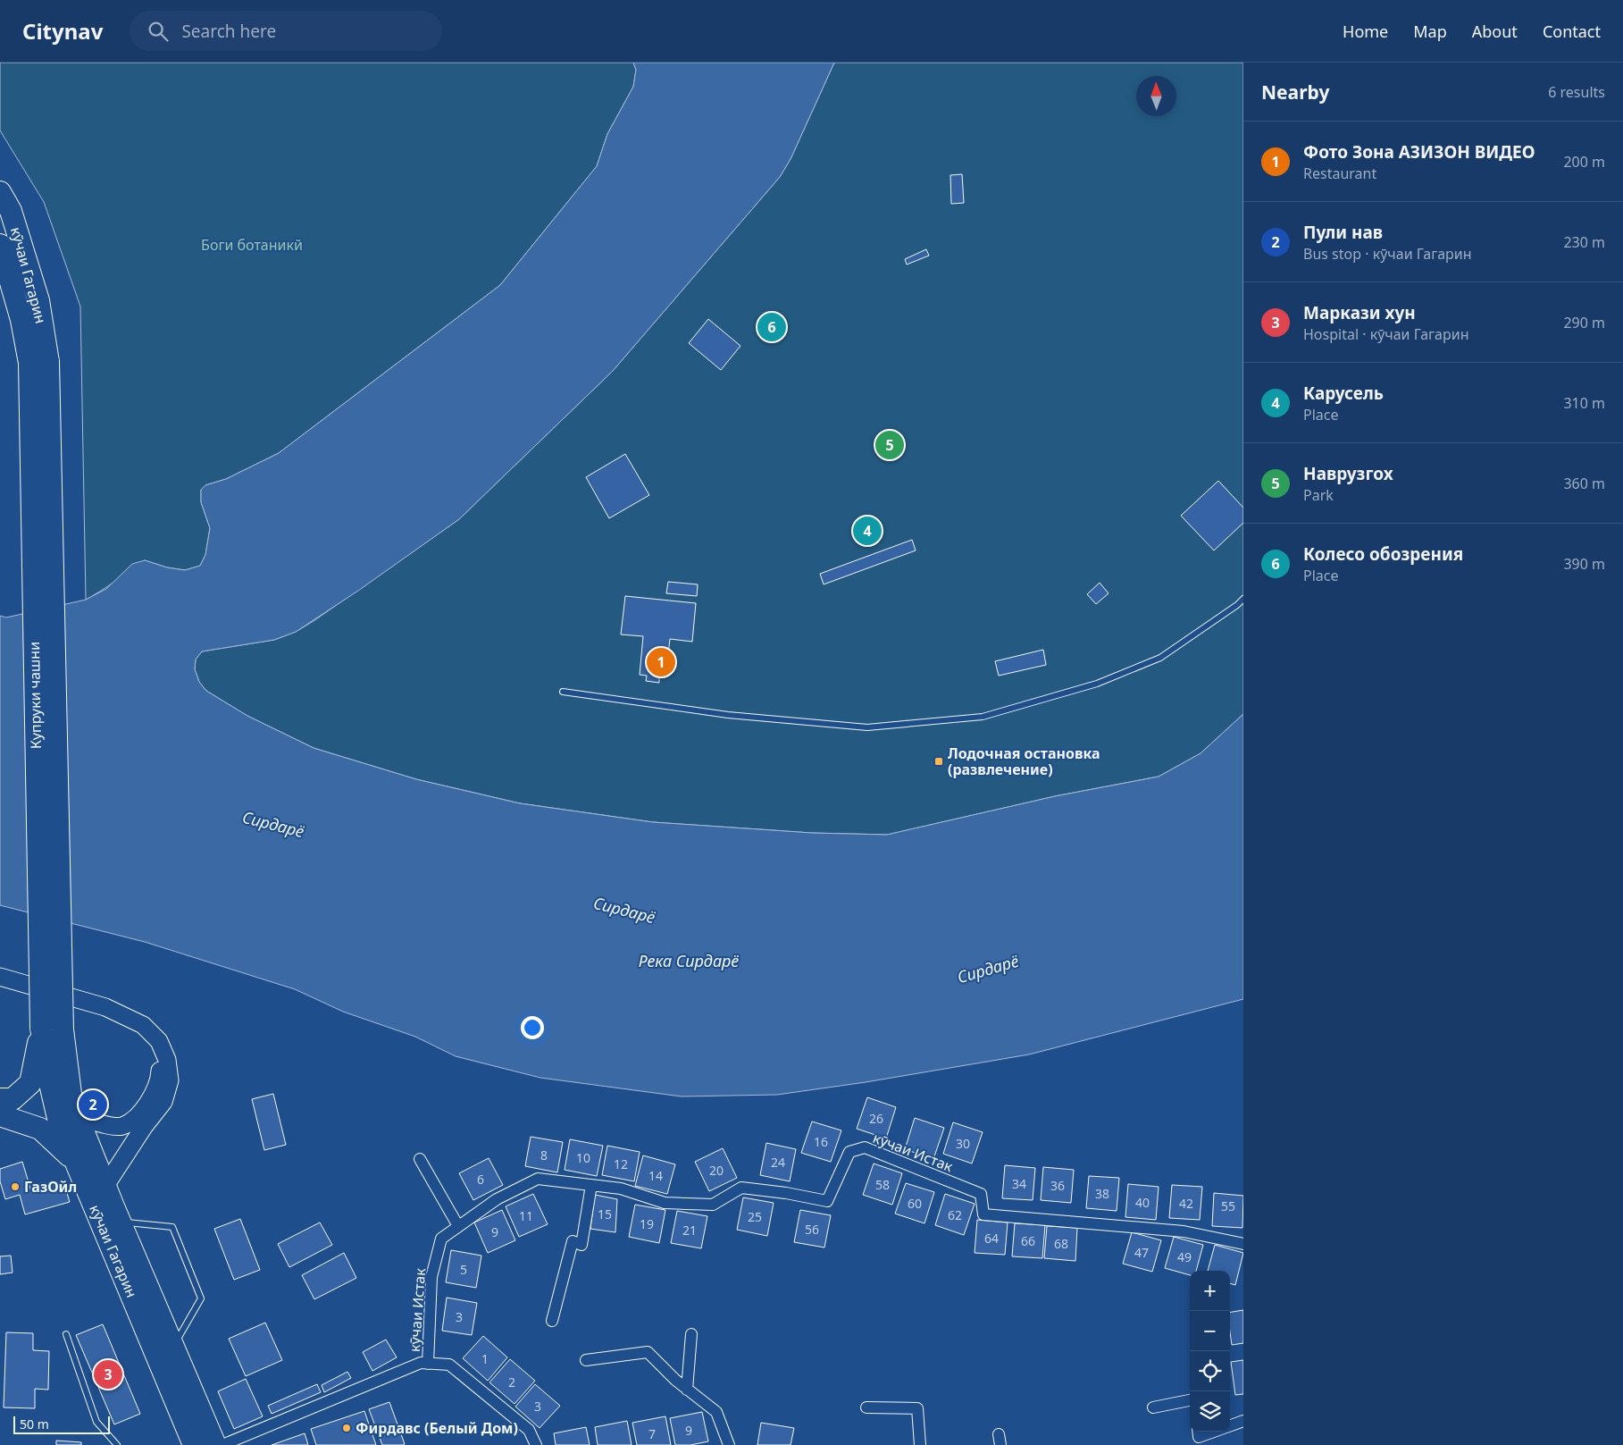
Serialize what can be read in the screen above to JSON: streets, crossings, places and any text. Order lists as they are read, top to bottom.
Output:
{
  "streets": {
    "highway": ["кӯчаи Гагарин", "Купруки чашни"],
    "street": ["кӯчаи Истак"]
  },
  "crossings": [
    ["кӯчаи Гагарин", "Купруки чашни"]
  ],
  "water": ["Сирдарё", "Река Сирдарё"],
  "parks": ["Боги ботаникй"],
  "places": {
    "transit": ["Лодочная остановка (развлечение)"],
    "other": ["ГазОйл", "Фирдавс (Белый Дом)"]
  },
  "house_numbers": [
    "26",
    "16",
    "30",
    "8",
    "10",
    "24",
    "12",
    "20",
    "14",
    "6",
    "34",
    "58",
    "36",
    "38",
    "40",
    "60",
    "42",
    "55",
    "15",
    "62",
    "11",
    "25",
    "19",
    "56",
    "21",
    "9",
    "64",
    "66",
    "68",
    "47",
    "49",
    "5",
    "3",
    "1",
    "2",
    "3",
    "9",
    "7"
  ],
  "scale_bar": "50 m",
  "north": "top",
  "page": {
    "header": "Citynav",
    "search": "Search here",
    "nav": [
      "Home",
      "Map",
      "About",
      "Contact"
    ],
    "heading": ["Nearby", "6 results"],
    "list": [
      {
        "mark": "1",
        "name": "Фото Зона АЗИЗОН ВИДЕО",
        "note": "Restaurant",
        "value": "200 m"
      },
      {
        "mark": "2",
        "name": "Пули нав",
        "note": "Bus stop · кӯчаи Гагарин",
        "value": "230 m"
      },
      {
        "mark": "3",
        "name": "Маркази хун",
        "note": "Hospital · кӯчаи Гагарин",
        "value": "290 m"
      },
      {
        "mark": "4",
        "name": "Карусель",
        "note": "Place",
        "value": "310 m"
      },
      {
        "mark": "5",
        "name": "Наврузгох",
        "note": "Park",
        "value": "360 m"
      },
      {
        "mark": "6",
        "name": "Колесо обозрения",
        "note": "Place",
        "value": "390 m"
      }
    ],
    "pins": [
      "6",
      "5",
      "4",
      "1",
      "2",
      "3"
    ],
    "map_buttons": ["+", "−"],
    "scale": "50 m"
  }
}
